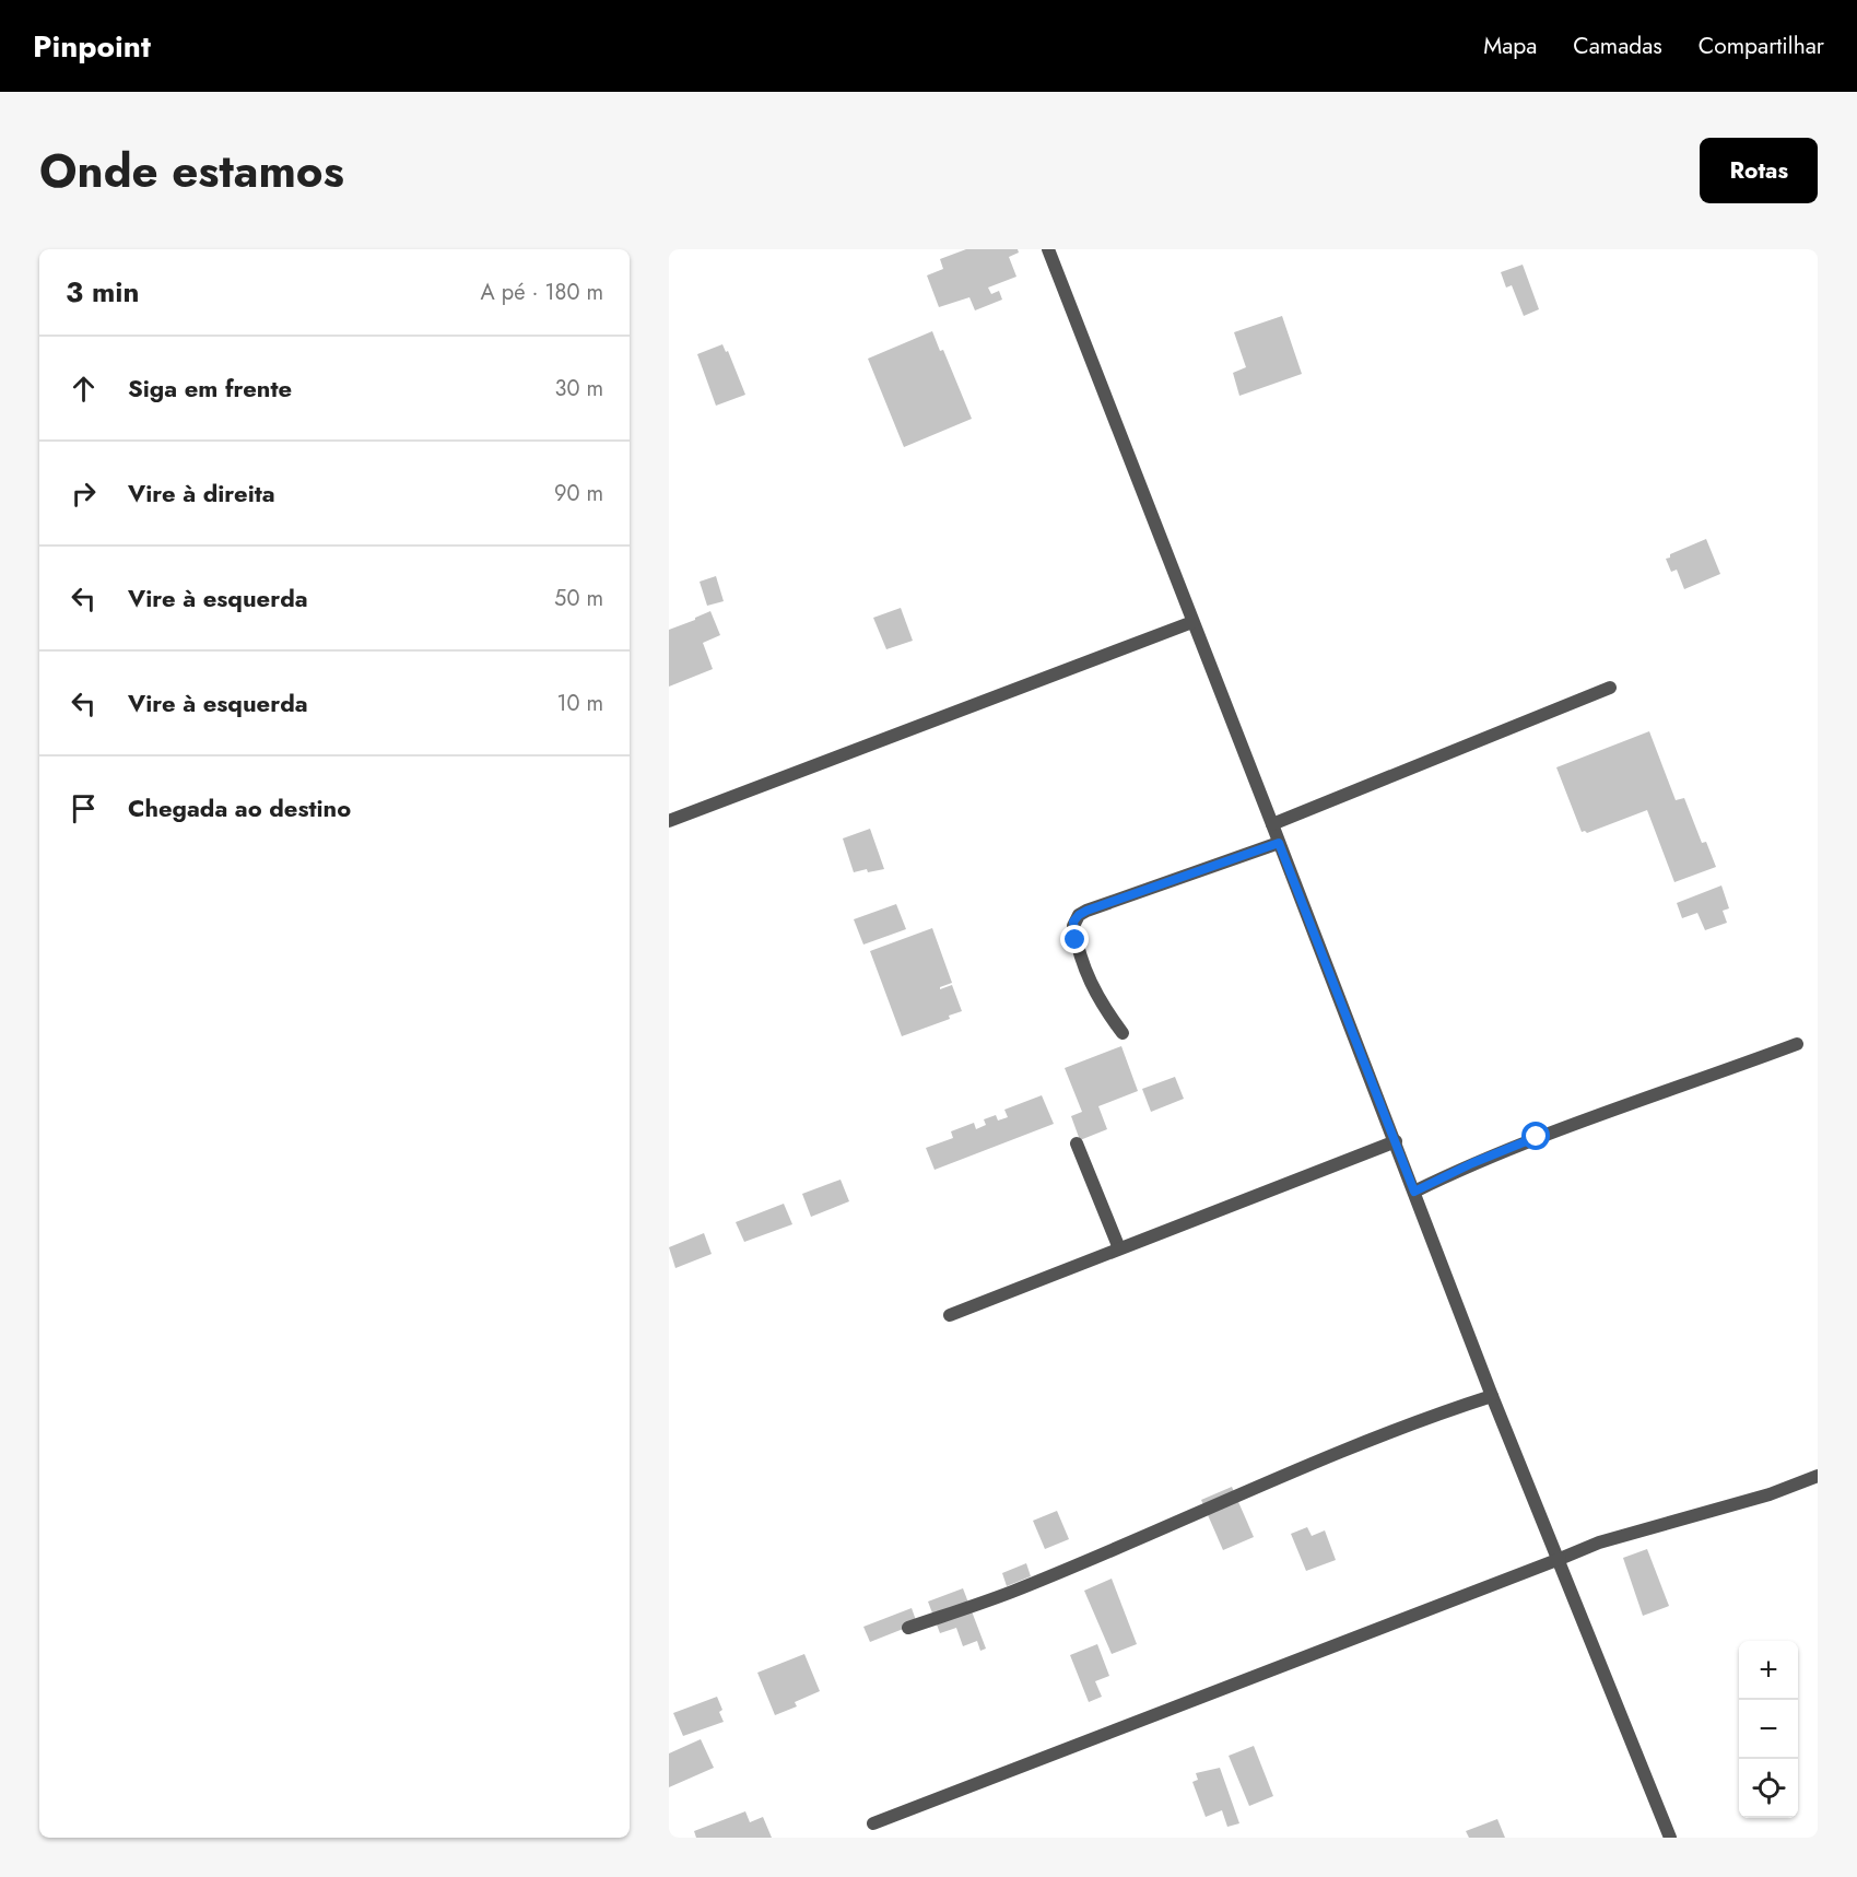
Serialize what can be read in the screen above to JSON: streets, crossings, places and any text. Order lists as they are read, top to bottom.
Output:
{
  "page": {
    "header": "Pinpoint",
    "nav": ["Mapa", "Camadas", "Compartilhar"],
    "title": "Onde estamos",
    "buttons": "Rotas",
    "heading": ["3 min", "A pé · 180 m"],
    "list": [
      ["Siga em frente", "30 m"],
      ["Vire à direita", "90 m"],
      ["Vire à esquerda", "50 m"],
      ["Vire à esquerda", "10 m"],
      "Chegada ao destino"
    ],
    "map_buttons": ["+", "−"]
  }
}
